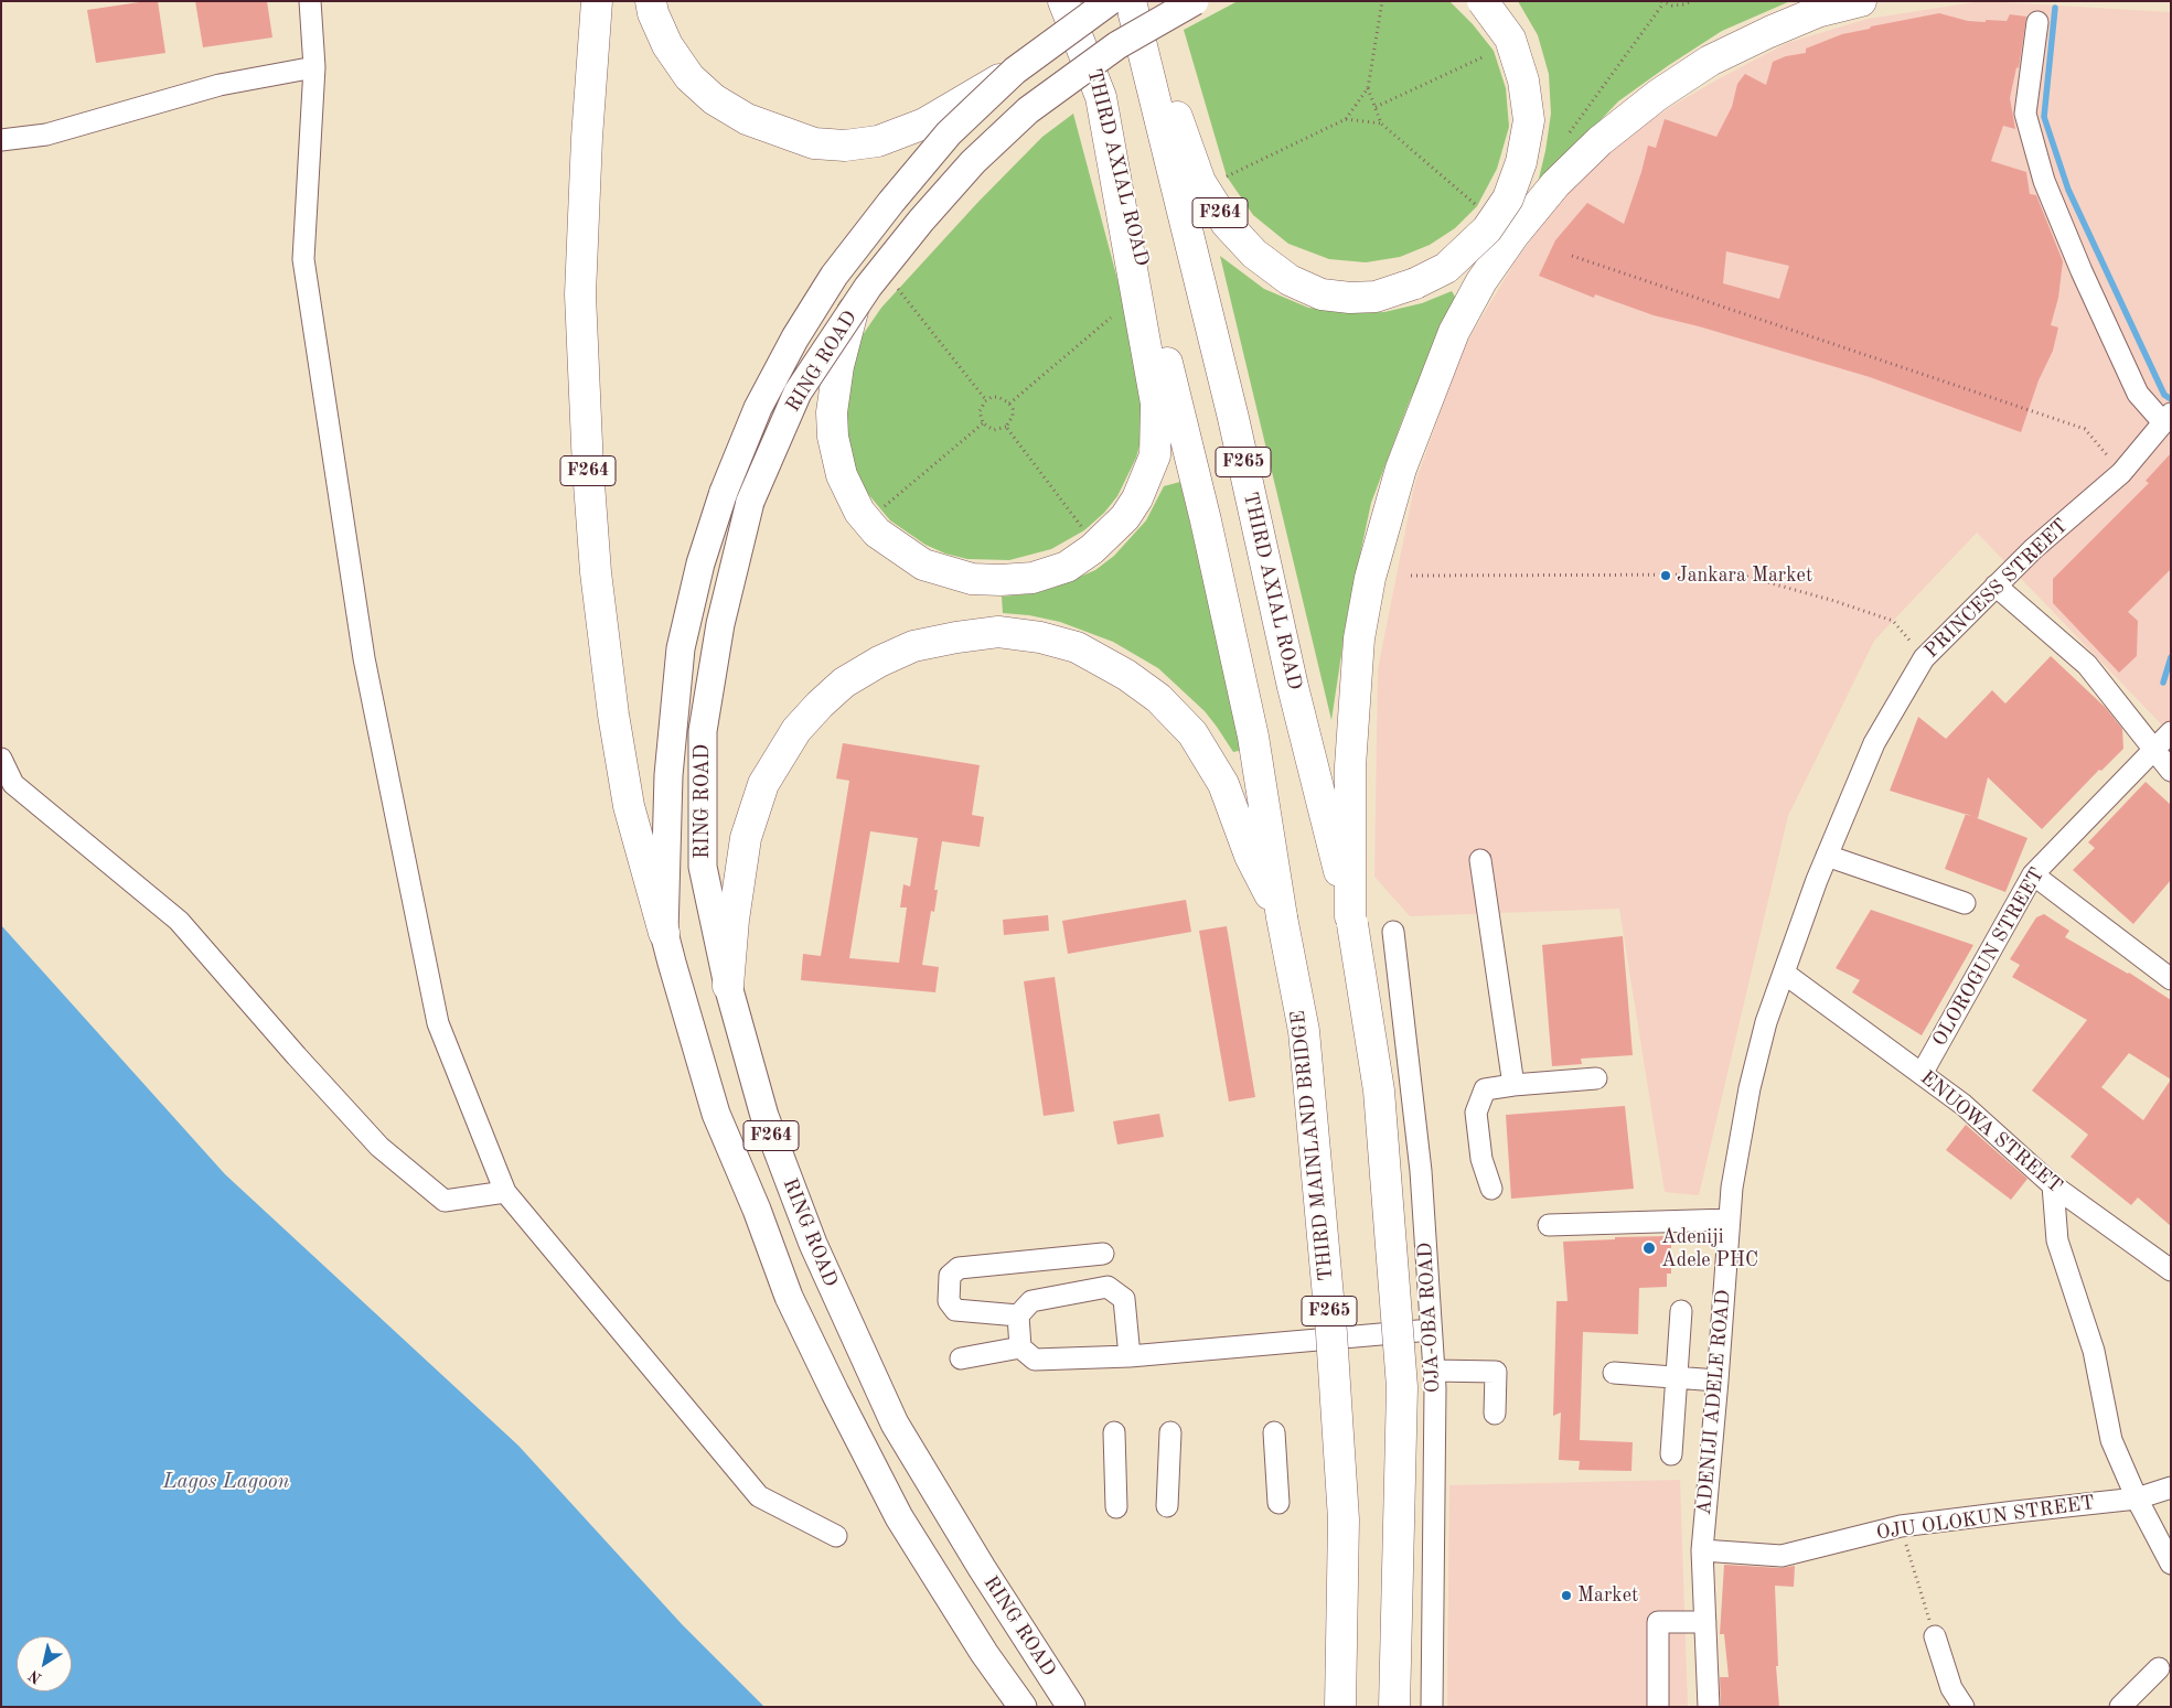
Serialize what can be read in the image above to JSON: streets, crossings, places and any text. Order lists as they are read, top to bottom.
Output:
{
  "streets": {
    "highway": [
      "THIRD AXIAL ROAD",
      "F264",
      "F265",
      "THIRD MAINLAND BRIDGE"
    ],
    "main road": ["RING ROAD"],
    "street": [
      "PRINCESS STREET",
      "OLOROGUN STREET",
      "ENUOWA STREET",
      "OJA-OBA ROAD",
      "ADENIJI ADELE ROAD",
      "OJU OLOKUN STREET"
    ]
  },
  "crossings": [
    ["THIRD AXIAL ROAD", "F265"],
    ["THIRD AXIAL ROAD", "THIRD MAINLAND BRIDGE"],
    ["F264", "RING ROAD"],
    ["PRINCESS STREET", "ENUOWA STREET"],
    ["PRINCESS STREET", "ADENIJI ADELE ROAD"],
    ["OLOROGUN STREET", "ENUOWA STREET"],
    ["ENUOWA STREET", "ADENIJI ADELE ROAD"],
    ["ADENIJI ADELE ROAD", "OJU OLOKUN STREET"]
  ],
  "water": ["Lagos Lagoon"],
  "places": ["Jankara Market", "Adeniji Adele PHC", "Market"],
  "north": "bottom left"
}
